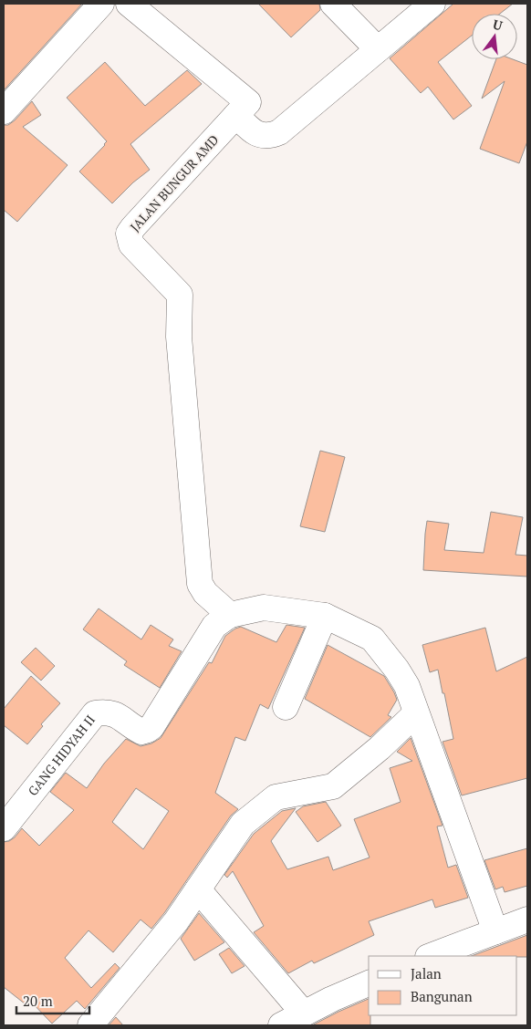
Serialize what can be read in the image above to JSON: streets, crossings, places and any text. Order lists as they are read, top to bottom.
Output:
{
  "streets": {
    "street": ["JALAN BUNGUR AMD", "GANG HIDYAH II"]
  },
  "crossings": [
    ["JALAN BUNGUR AMD", "GANG HIDYAH II"]
  ],
  "legend": ["Jalan", "Bangunan"],
  "scale_bar": "20 m",
  "north": "top"
}
